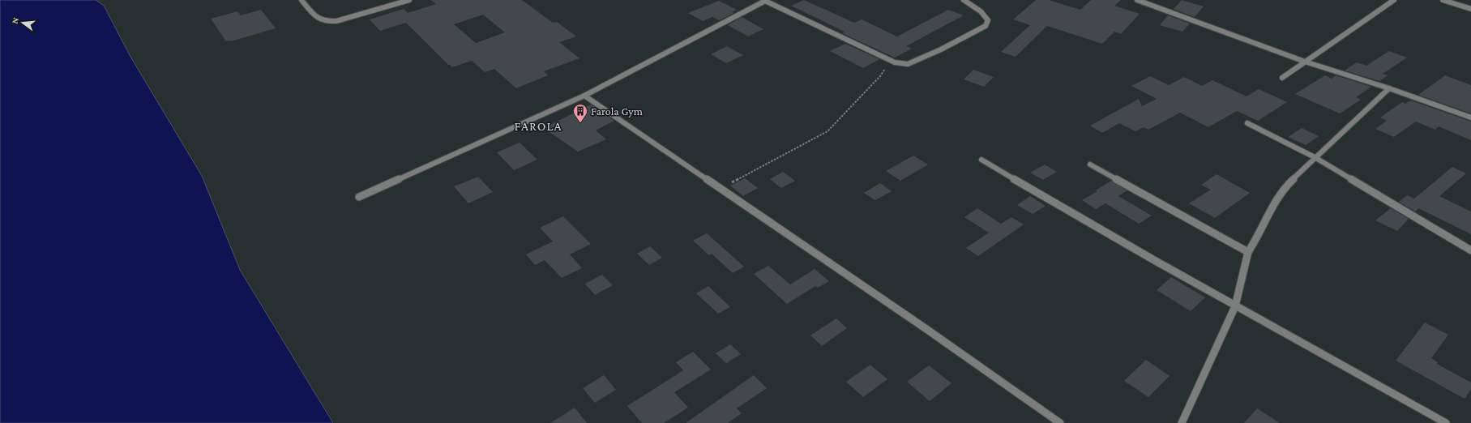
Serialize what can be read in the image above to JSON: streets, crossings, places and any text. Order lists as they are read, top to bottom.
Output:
{
  "districts": ["FAROLA"],
  "places": {
    "building": ["Farola Gym"]
  },
  "north": "left"
}
